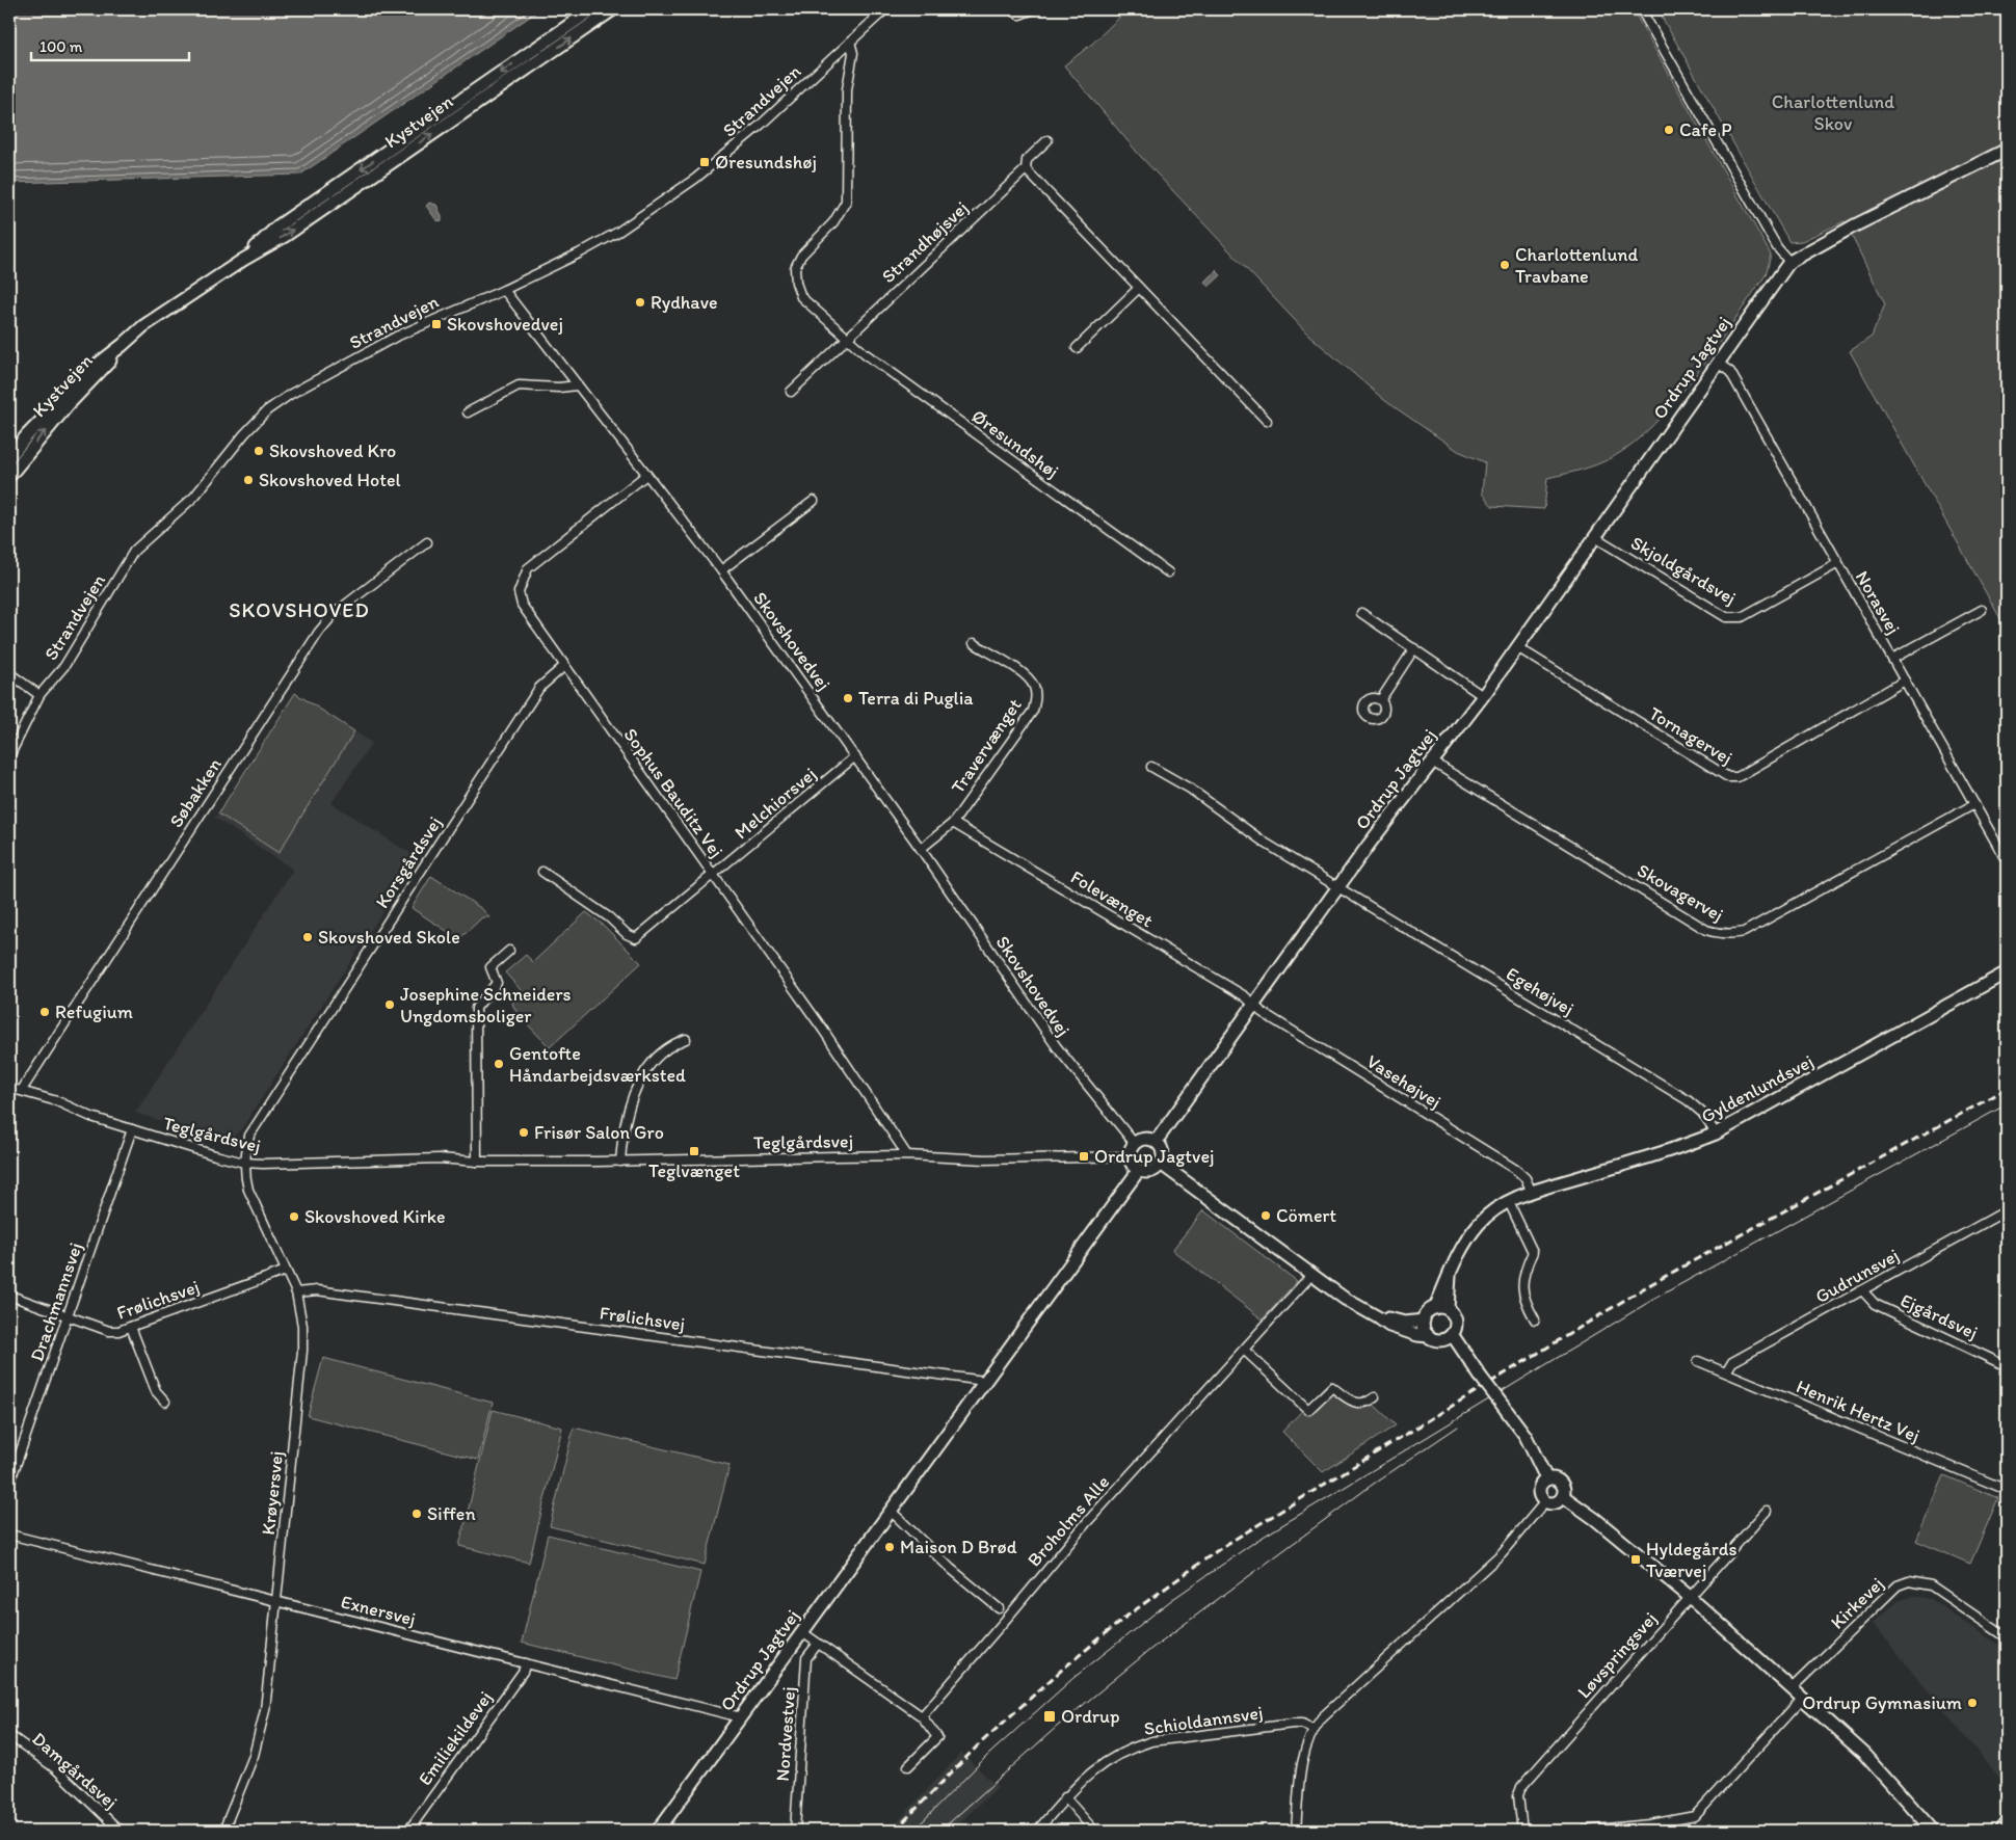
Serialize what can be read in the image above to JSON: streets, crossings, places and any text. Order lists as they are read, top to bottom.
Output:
{
  "streets": {
    "street": [
      "Strandvejen",
      "Kystvejen",
      "Strandhøjsvej",
      "Ordrup Jagtvej",
      "Øresundshøj",
      "Skjoldgårdsvej",
      "Norasvej",
      "Skovshovedvej",
      "Tornagervej",
      "Travervænget",
      "Søbakken",
      "Sophus Bauditz Vej",
      "Melchiorsvej",
      "Korsgårdsvej",
      "Skovagervej",
      "Folevænget",
      "Egehøjvej",
      "Vasehøjvej",
      "Gyldenlundsvej",
      "Teglgårdsvej",
      "Gudrunsvej",
      "Frølichsvej",
      "Drachmannsvej",
      "Ejgårdsvej",
      "Henrik Hertz Vej",
      "Krøyersvej",
      "Broholms Alle",
      "Kirkevej",
      "Exnersvej",
      "Løvspringsvej",
      "Schioldannsvej",
      "Nordvestvej",
      "Emiliekildevej",
      "Damgårdsvej"
    ]
  },
  "crossings": [
    ["Strandvejen", "Øresundshøj"],
    ["Strandvejen", "Skovshovedvej"],
    ["Strandhøjsvej", "Øresundshøj"],
    ["Ordrup Jagtvej", "Skjoldgårdsvej"],
    ["Ordrup Jagtvej", "Norasvej"],
    ["Ordrup Jagtvej", "Skovshovedvej"],
    ["Ordrup Jagtvej", "Tornagervej"],
    ["Ordrup Jagtvej", "Skovagervej"],
    ["Ordrup Jagtvej", "Folevænget"],
    ["Ordrup Jagtvej", "Egehøjvej"],
    ["Ordrup Jagtvej", "Vasehøjvej"],
    ["Ordrup Jagtvej", "Teglgårdsvej"],
    ["Ordrup Jagtvej", "Frølichsvej"],
    ["Ordrup Jagtvej", "Exnersvej"],
    ["Skjoldgårdsvej", "Norasvej"],
    ["Norasvej", "Tornagervej"],
    ["Norasvej", "Skovagervej"],
    ["Skovshovedvej", "Travervænget"],
    ["Skovshovedvej", "Sophus Bauditz Vej"],
    ["Skovshovedvej", "Melchiorsvej"],
    ["Skovshovedvej", "Teglgårdsvej"],
    ["Travervænget", "Folevænget"],
    ["Søbakken", "Teglgårdsvej"],
    ["Sophus Bauditz Vej", "Melchiorsvej"],
    ["Sophus Bauditz Vej", "Korsgårdsvej"],
    ["Sophus Bauditz Vej", "Teglgårdsvej"],
    ["Korsgårdsvej", "Teglgårdsvej"],
    ["Korsgårdsvej", "Krøyersvej"],
    ["Folevænget", "Vasehøjvej"],
    ["Egehøjvej", "Gyldenlundsvej"],
    ["Vasehøjvej", "Gyldenlundsvej"],
    ["Teglgårdsvej", "Drachmannsvej"],
    ["Teglgårdsvej", "Krøyersvej"],
    ["Gudrunsvej", "Ejgårdsvej"],
    ["Gudrunsvej", "Henrik Hertz Vej"],
    ["Frølichsvej", "Drachmannsvej"],
    ["Frølichsvej", "Krøyersvej"],
    ["Krøyersvej", "Exnersvej"],
    ["Exnersvej", "Emiliekildevej"]
  ],
  "districts": ["SKOVSHOVED"],
  "parks": ["Charlottenlund Skov"],
  "places": {
    "other": [
      "Cafe P",
      "Charlottenlund Travbane",
      "Rydhave",
      "Skovshoved Kro",
      "Skovshoved Hotel",
      "Terra di Puglia",
      "Skovshoved Skole",
      "Josephine Schneiders Ungdomsboliger",
      "Refugium",
      "Gentofte Håndarbejdsværksted",
      "Frisør Salon Gro",
      "Cömert",
      "Skovshoved Kirke",
      "Siffen",
      "Maison D Brød",
      "Ordrup Gymnasium"
    ],
    "transit": [
      "Øresundshøj",
      "Skovshovedvej",
      "Teglvænget",
      "Ordrup Jagtvej",
      "Hyldegårds Tværvej",
      "Ordrup"
    ]
  },
  "scale_bar": "100 m"
}
